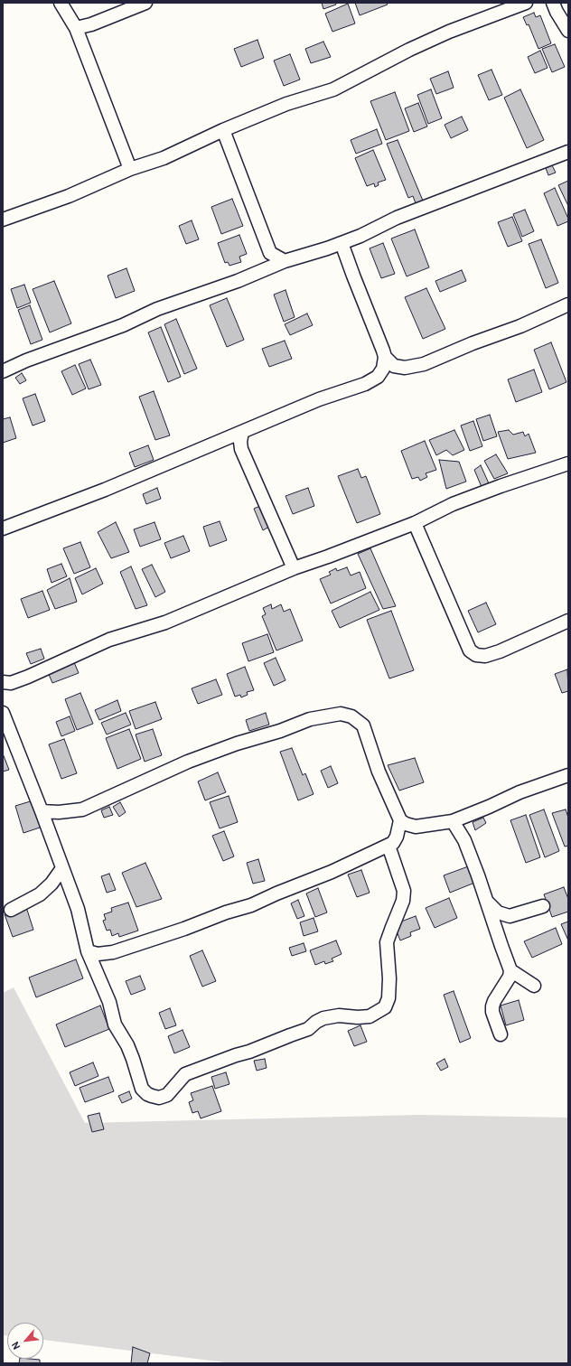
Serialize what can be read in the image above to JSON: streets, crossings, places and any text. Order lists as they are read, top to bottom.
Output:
{
  "north": "bottom left"
}
